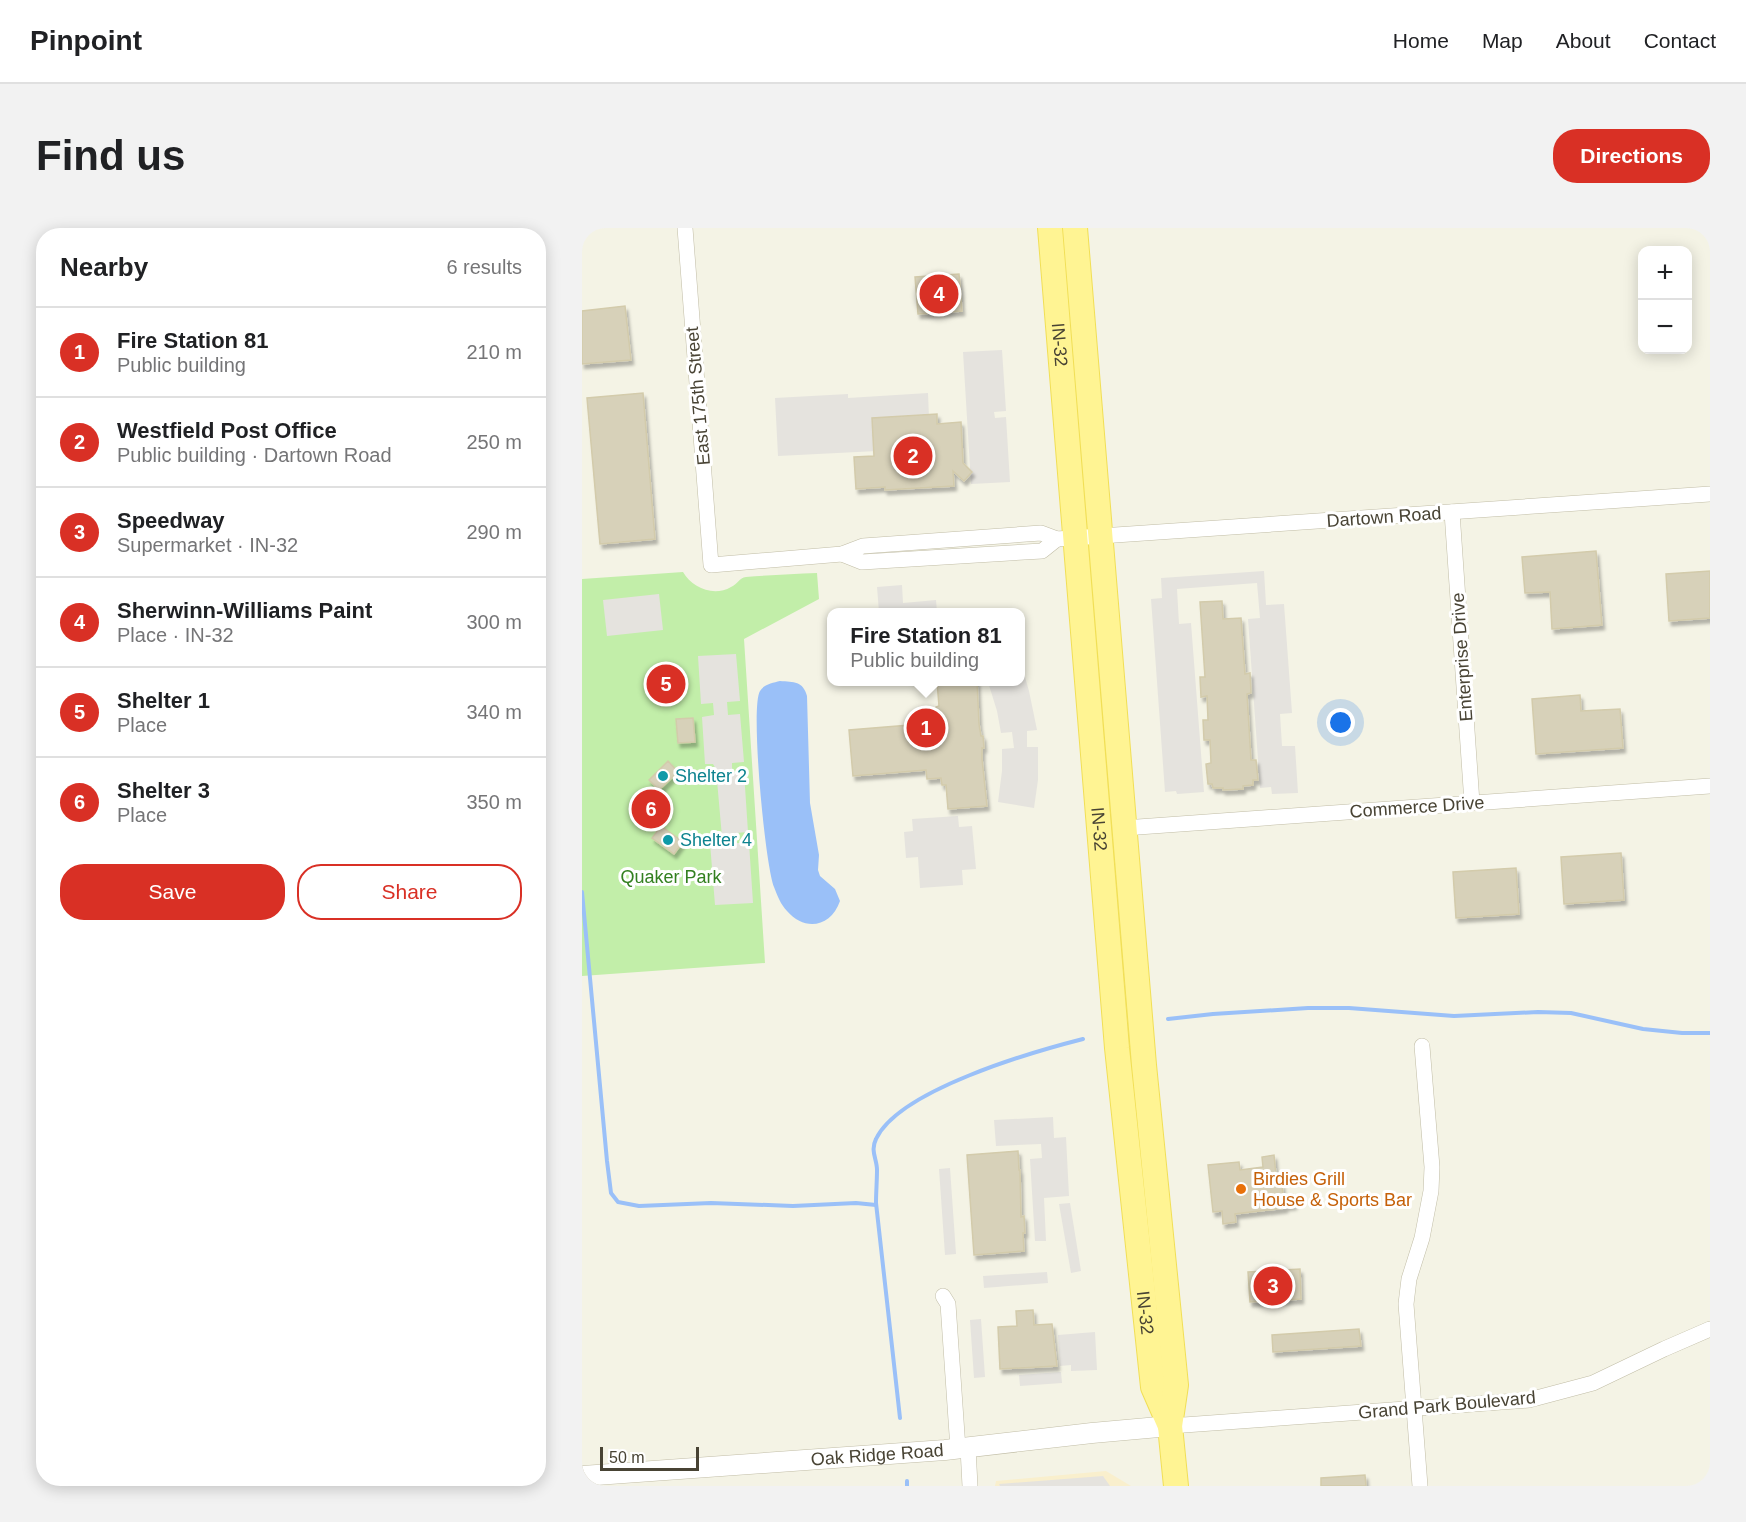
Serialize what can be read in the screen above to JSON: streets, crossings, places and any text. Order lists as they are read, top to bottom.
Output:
{
  "streets": {
    "main road": ["IN-32"],
    "street": [
      "East 175th Street",
      "Dartown Road",
      "Enterprise Drive",
      "Commerce Drive",
      "Grand Park Boulevard",
      "Oak Ridge Road"
    ]
  },
  "crossings": [
    ["IN-32", "Dartown Road"],
    ["IN-32", "Commerce Drive"],
    ["IN-32", "Grand Park Boulevard"],
    ["IN-32", "Oak Ridge Road"],
    ["East 175th Street", "Dartown Road"],
    ["Dartown Road", "Enterprise Drive"],
    ["Enterprise Drive", "Commerce Drive"],
    ["Grand Park Boulevard", "Oak Ridge Road"]
  ],
  "parks": ["Quaker Park"],
  "places": ["Shelter 2", "Shelter 4", "Birdies Grill House & Sports Bar"],
  "scale_bar": "50 m",
  "page": {
    "header": "Pinpoint",
    "nav": [
      "Home",
      "Map",
      "About",
      "Contact"
    ],
    "buttons": [
      "Directions",
      ["Save", "Share"]
    ],
    "title": "Find us",
    "heading": ["Nearby", "6 results"],
    "map_buttons": ["+", "−"],
    "pins": [
      "4",
      "2",
      "5",
      "1",
      "6",
      "3"
    ],
    "list": [
      {
        "mark": "1",
        "name": "Fire Station 81",
        "note": "Public building",
        "value": "210 m"
      },
      {
        "mark": "2",
        "name": "Westfield Post Office",
        "note": "Public building · Dartown Road",
        "value": "250 m"
      },
      {
        "mark": "3",
        "name": "Speedway",
        "note": "Supermarket · IN-32",
        "value": "290 m"
      },
      {
        "mark": "4",
        "name": "Sherwinn-Williams Paint",
        "note": "Place · IN-32",
        "value": "300 m"
      },
      {
        "mark": "5",
        "name": "Shelter 1",
        "note": "Place",
        "value": "340 m"
      },
      {
        "mark": "6",
        "name": "Shelter 3",
        "note": "Place",
        "value": "350 m"
      }
    ],
    "popup": ["Fire Station 81", "Public building"],
    "scale": "50 m"
  }
}
